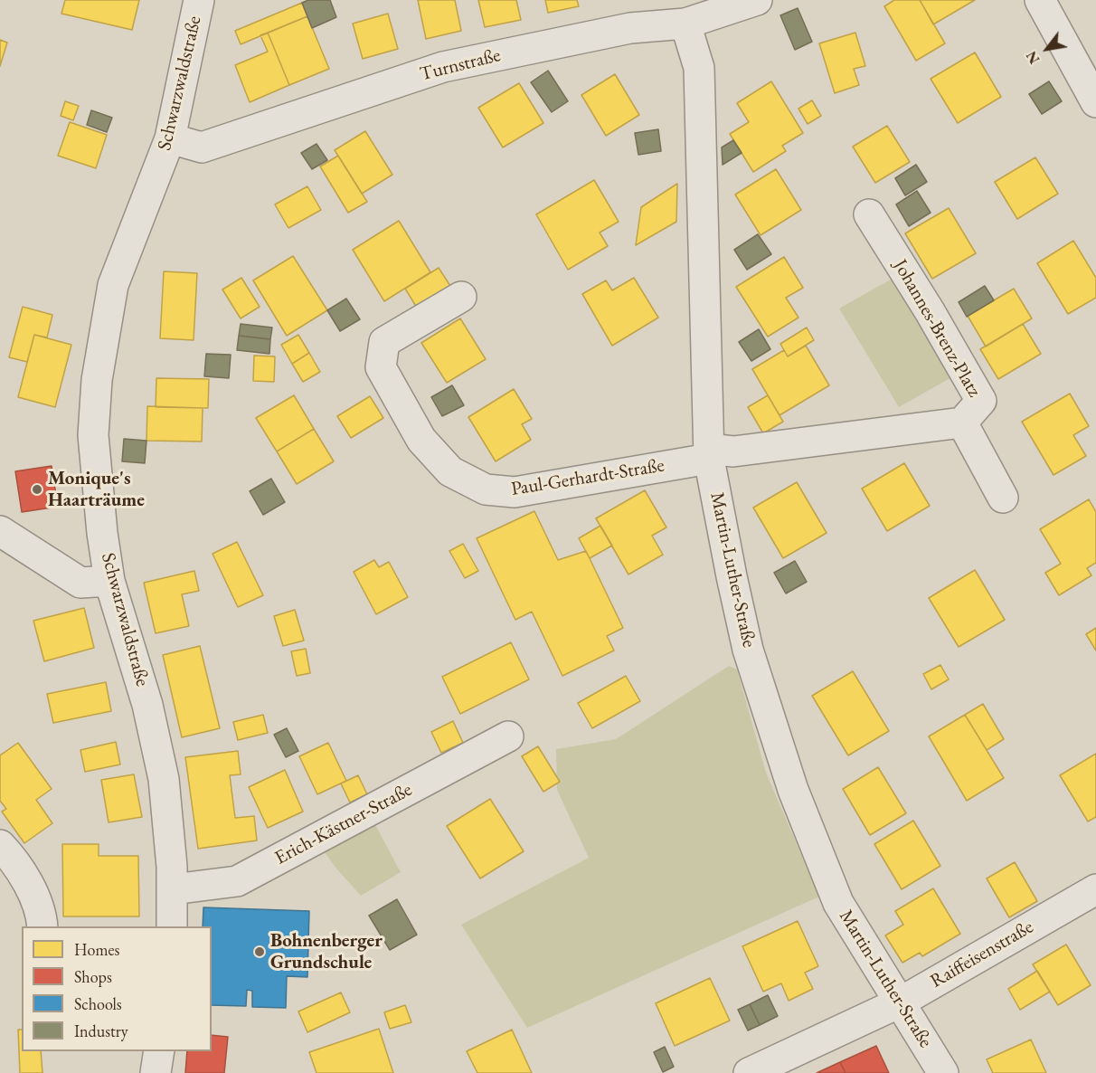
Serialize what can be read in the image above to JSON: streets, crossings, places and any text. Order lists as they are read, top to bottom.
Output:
{
  "streets": {
    "street": [
      "Turnstraße",
      "Schwarzwaldstraße",
      "Johannes-Brenz-Platz",
      "Paul-Gerhardt-Straße",
      "Martin-Luther-Straße",
      "Erich-Kästner-Straße",
      "Raiffeisenstraße"
    ]
  },
  "crossings": [
    ["Turnstraße", "Schwarzwaldstraße"],
    ["Turnstraße", "Martin-Luther-Straße"],
    ["Schwarzwaldstraße", "Erich-Kästner-Straße"],
    ["Johannes-Brenz-Platz", "Paul-Gerhardt-Straße"],
    ["Paul-Gerhardt-Straße", "Martin-Luther-Straße"],
    ["Martin-Luther-Straße", "Raiffeisenstraße"]
  ],
  "places": ["Monique's Haarträume", "Bohnenberger Grundschule"],
  "legend": [
    "Homes",
    "Shops",
    "Schools",
    "Industry"
  ],
  "north": "bottom left"
}
